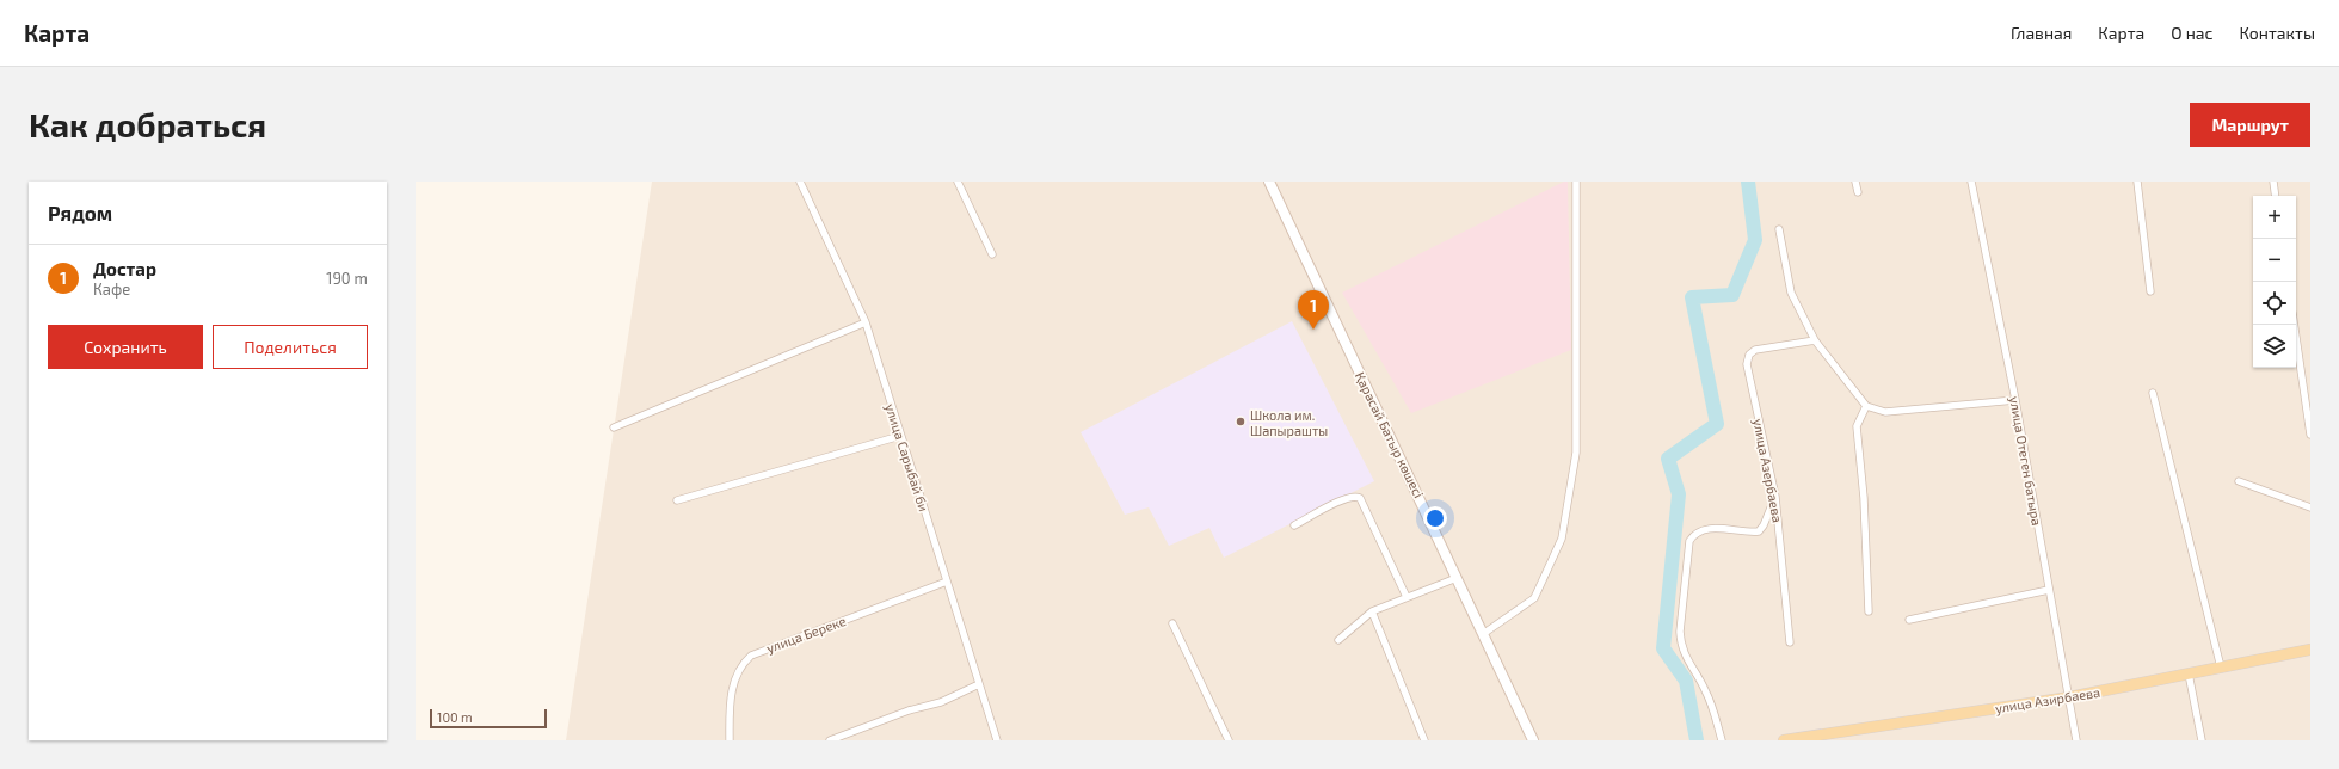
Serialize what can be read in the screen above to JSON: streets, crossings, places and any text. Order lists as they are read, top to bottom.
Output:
{
  "streets": {
    "main road": ["Қарасай Батыр көшесі", "улица Азирбаева"],
    "street": [
      "улица Сарыбай би",
      "улица Отеген батыра",
      "улица Азербаева",
      "улица Береке"
    ]
  },
  "crossings": [
    ["улица Сарыбай би", "улица Береке"],
    ["улица Отеген батыра", "улица Азирбаева"]
  ],
  "places": ["Школа им. Шапырашты"],
  "scale_bar": "100 m",
  "page": {
    "header": "Карта",
    "nav": [
      "Главная",
      "Карта",
      "О нас",
      "Контакты"
    ],
    "buttons": [
      "Маршрут",
      ["Сохранить", "Поделиться"]
    ],
    "title": "Как добраться",
    "heading": "Рядом",
    "map_buttons": ["+", "−"],
    "list": [
      {
        "mark": "1",
        "name": "Достар",
        "note": "Кафе",
        "value": "190 m"
      }
    ],
    "pins": "1",
    "scale": "100 m"
  }
}
